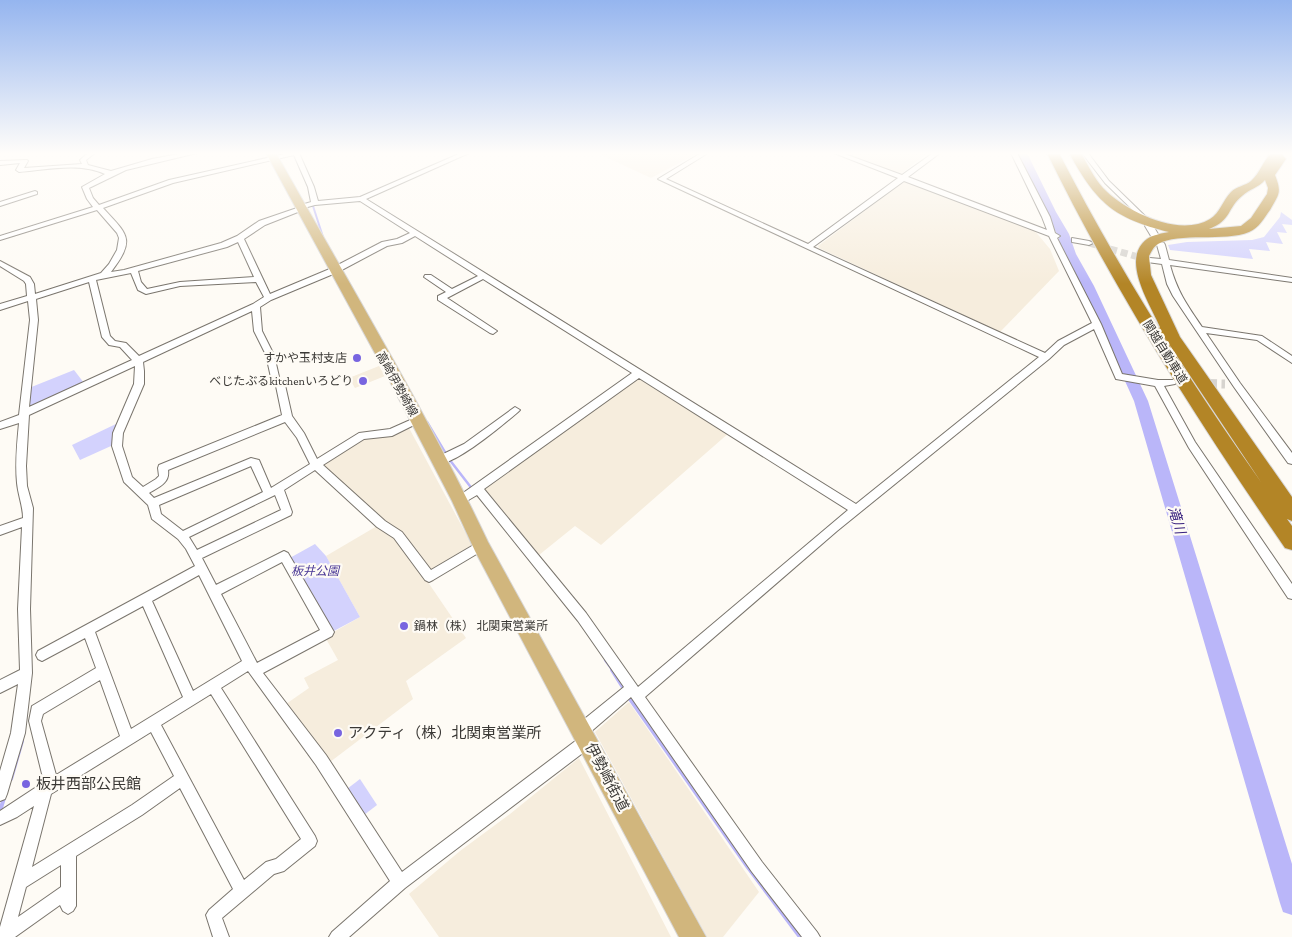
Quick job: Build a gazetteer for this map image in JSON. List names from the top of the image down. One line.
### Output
{"streets":{"highway":["関越自動車道"],"main road":["高崎伊勢崎線","伊勢崎街道"]},"crossings":[["高崎伊勢崎線","伊勢崎街道"]],"water":["滝川"],"parks":["板井公園"],"places":["すかや玉村支店","べじたぶるkitchenいろどり","鍋林（株） 北関東営業所","アクティ（株）北関東営業所","板井西部公民館"]}
